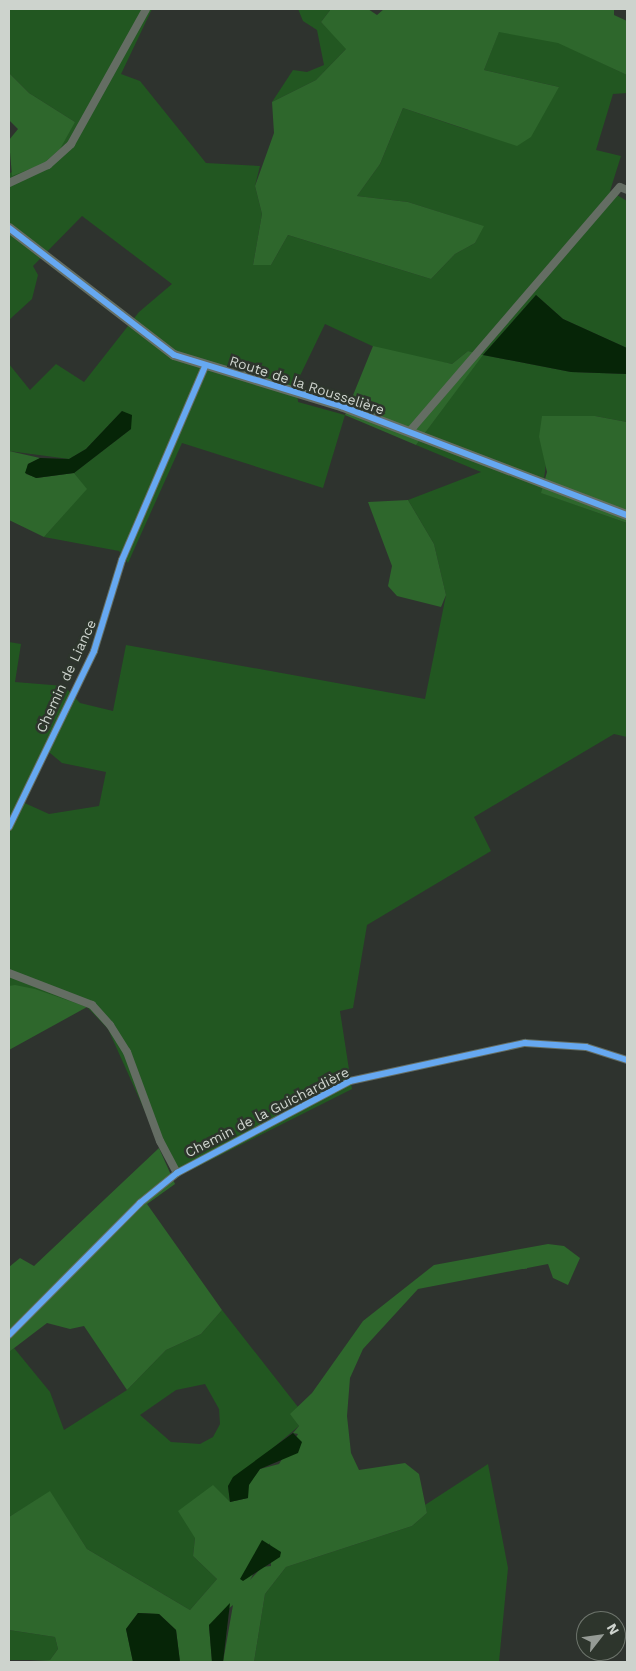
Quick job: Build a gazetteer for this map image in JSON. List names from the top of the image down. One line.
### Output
{"streets":{"street":["Route de la Rousselière","Chemin de Liance","Chemin de la Guichardière"]},"crossings":[["Route de la Rousselière","Chemin de Liance"]],"north":"top right"}
